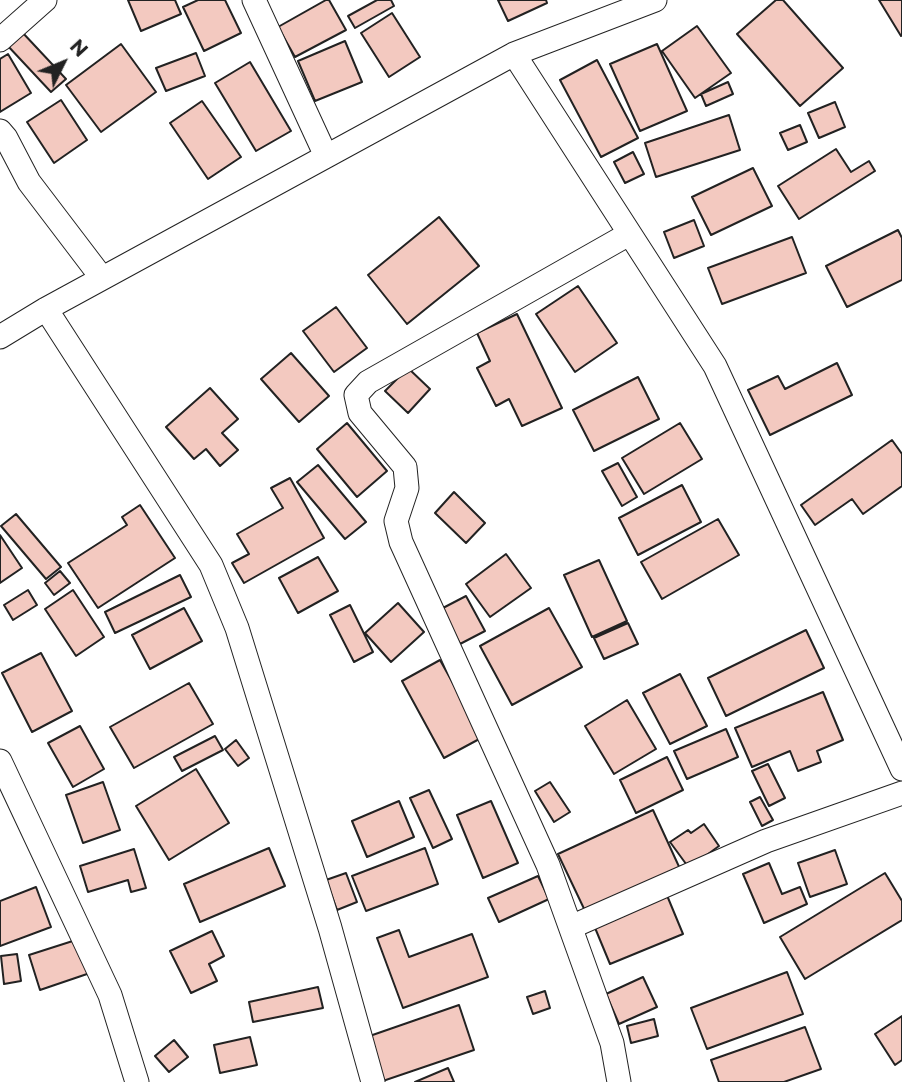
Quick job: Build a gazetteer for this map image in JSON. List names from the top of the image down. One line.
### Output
{"north":"top right"}
